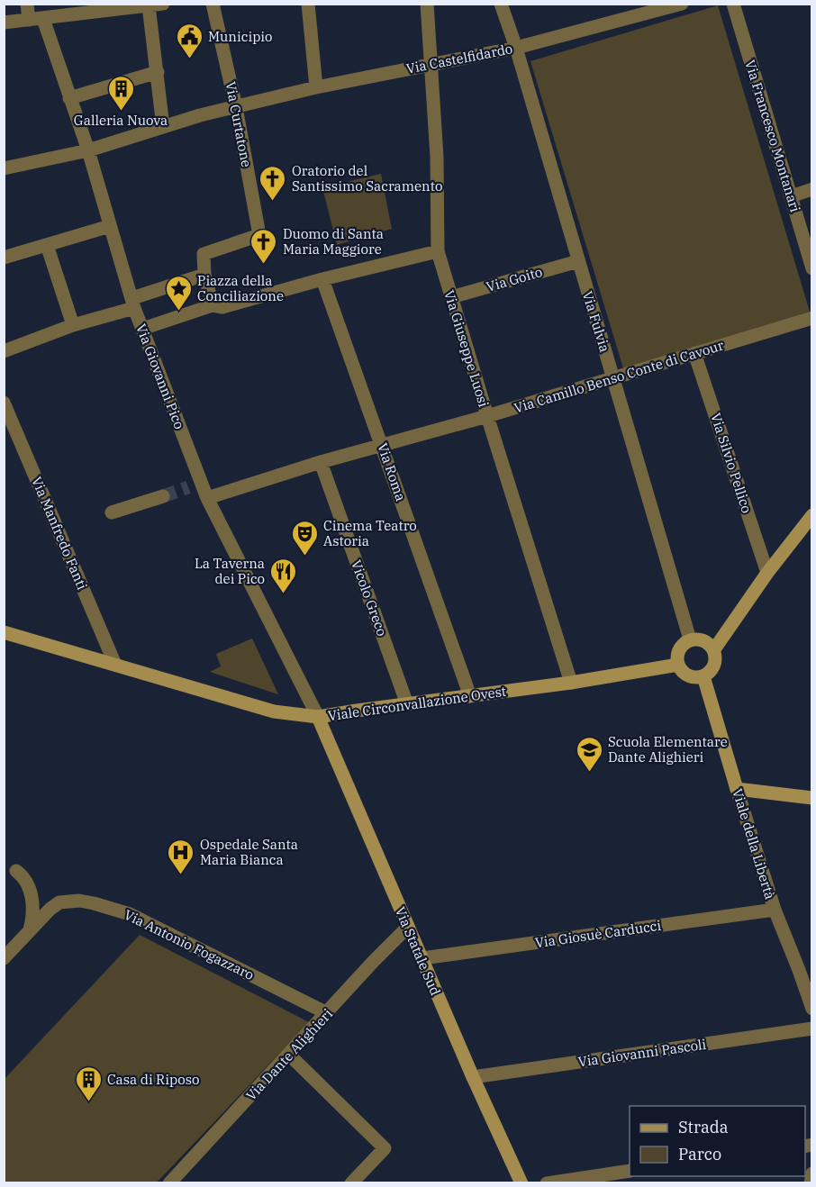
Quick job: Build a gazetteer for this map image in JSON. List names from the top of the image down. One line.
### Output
{"streets":{"main road":["Viale Circonvallazione Ovest","Viale della Libertà","Via Statale Sud"],"street":["Via Castelfidardo","Via Curtatone","Via Francesco Montanari","Via Goito","Via Fulvia","Via Giuseppe Luosi","Via Giovanni Pico","Via Camillo Benso Conte di Cavour","Via Silvio Pellico","Via Roma","Via Manfredo Fanti","Vicolo Greco","Via Giosuè Carducci","Via Antonio Fogazzaro","Via Giovanni Pascoli","Via Dante Alighieri"]},"crossings":[["Via Castelfidardo","Via Curtatone"],["Via Castelfidardo","Via Fulvia"],["Via Castelfidardo","Via Giuseppe Luosi"],["Via Castelfidardo","Via Giovanni Pico"],["Via Goito","Via Fulvia"],["Via Goito","Via Giuseppe Luosi"],["Via Fulvia","Via Camillo Benso Conte di Cavour"],["Via Fulvia","Viale Circonvallazione Ovest"],["Via Fulvia","Viale della Libertà"],["Via Giuseppe Luosi","Via Camillo Benso Conte di Cavour"],["Via Giuseppe Luosi","Viale Circonvallazione Ovest"],["Via Giovanni Pico","Via Camillo Benso Conte di Cavour"],["Via Giovanni Pico","Viale Circonvallazione Ovest"],["Via Giovanni Pico","Via Statale Sud"],["Via Camillo Benso Conte di Cavour","Via Silvio Pellico"],["Via Camillo Benso Conte di Cavour","Via Roma"],["Via Camillo Benso Conte di Cavour","Vicolo Greco"],["Via Roma","Viale Circonvallazione Ovest"],["Via Manfredo Fanti","Viale Circonvallazione Ovest"],["Vicolo Greco","Viale Circonvallazione Ovest"],["Viale Circonvallazione Ovest","Viale della Libertà"],["Viale Circonvallazione Ovest","Via Statale Sud"],["Viale della Libertà","Via Giosuè Carducci"],["Via Giosuè Carducci","Via Statale Sud"],["Via Antonio Fogazzaro","Via Dante Alighieri"],["Via Statale Sud","Via Giovanni Pascoli"],["Via Statale Sud","Via Dante Alighieri"]],"places":{"public building":["Municipio"],"building":["Galleria Nuova","Casa di Riposo"],"church":["Oratorio del Santissimo Sacramento","Duomo di Santa Maria Maggiore"],"place":["Piazza della Conciliazione"],"theatre":["Cinema Teatro Astoria"],"restaurant":["La Taverna dei Pico"],"school or university":["Scuola Elementare Dante Alighieri"],"hospital":["Ospedale Santa Maria Bianca"]},"legend":["Strada","Parco"]}
